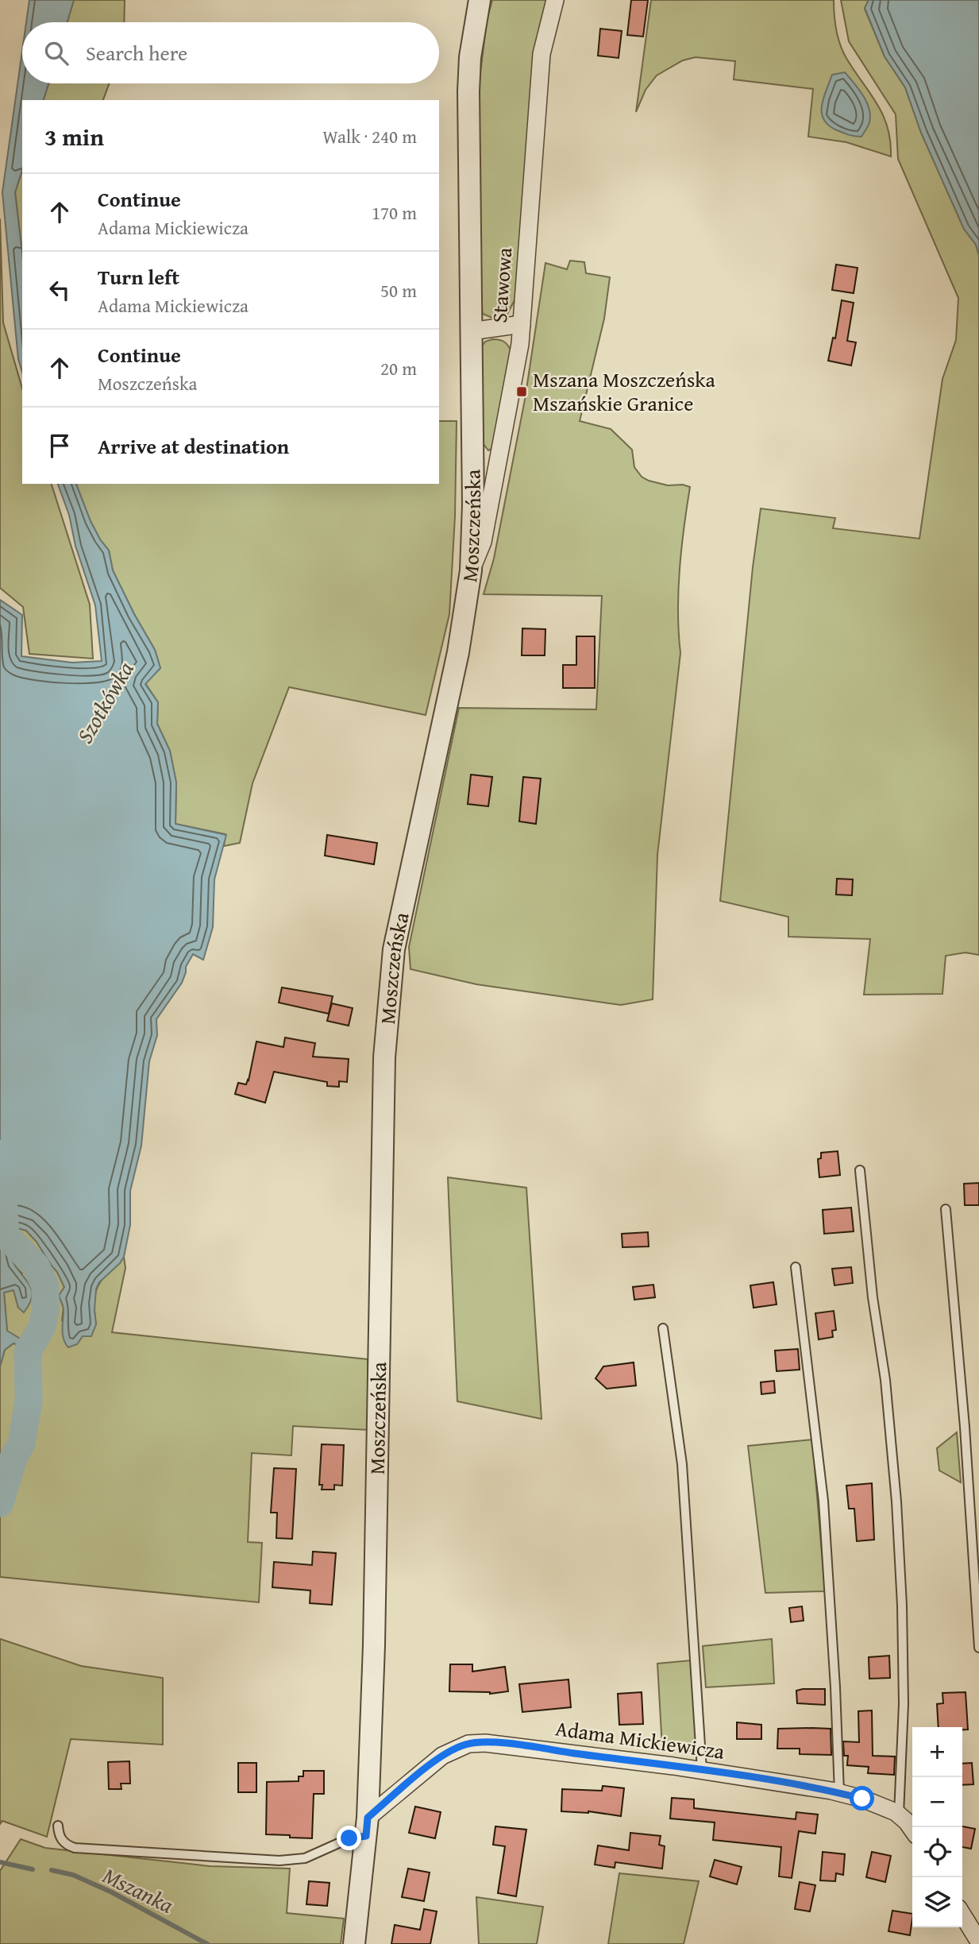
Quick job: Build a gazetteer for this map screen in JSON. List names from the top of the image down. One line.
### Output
{"streets":{"street":["Stawowa","Moszczeńska","Adama Mickiewicza"]},"crossings":[["Stawowa","Moszczeńska"],["Moszczeńska","Adama Mickiewicza"]],"water":["Szotkówka","Mszanka"],"places":{"transit":["Mszana Moszczeńska Mszańskie Granice"]},"page":{"search":"Search here","heading":["3 min","Walk · 240 m"],"list":[["Continue","Adama Mickiewicza","170 m"],["Turn left","Adama Mickiewicza","50 m"],["Continue","Moszczeńska","20 m"],"Arrive at destination"],"map_buttons":["+","−"]}}
